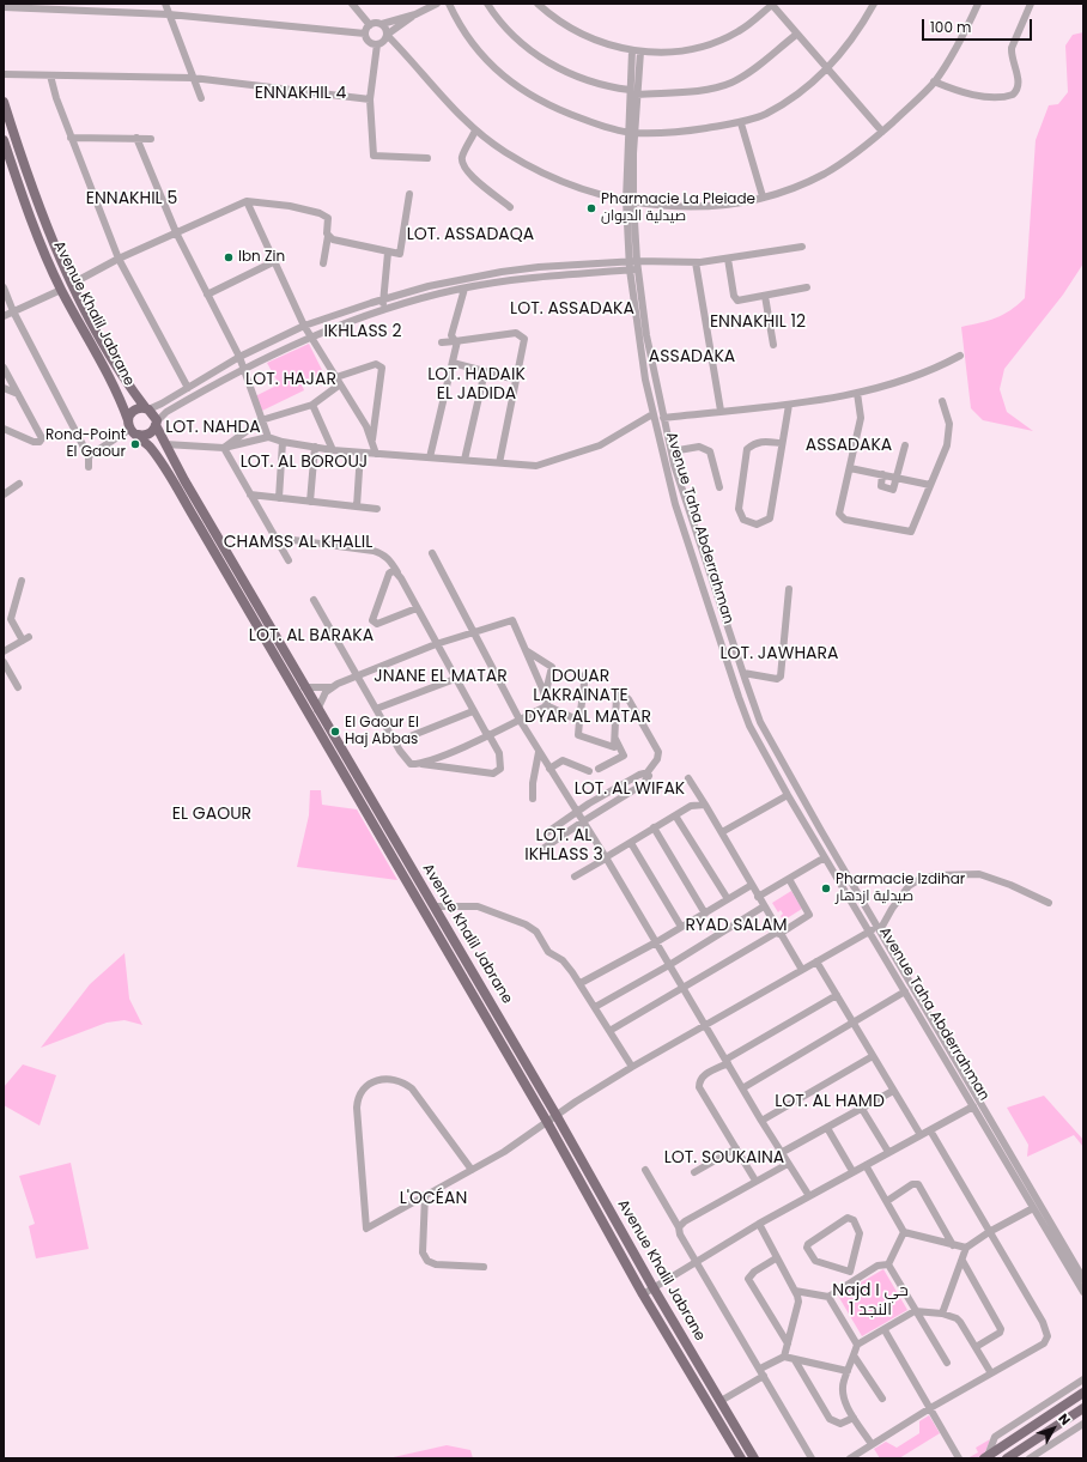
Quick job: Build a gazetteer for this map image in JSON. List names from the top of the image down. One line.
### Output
{"streets":{"main road":["Avenue Khalil Jabrane"],"street":["Avenue Taha Abderrahman"]},"districts":["ENNAKHIL 4","ENNAKHIL 5","LOT. ASSADAQA","LOT. ASSADAKA","ENNAKHIL 12","IKHLASS 2","ASSADAKA","LOT. HADAIK EL JADIDA","LOT. HAJAR","LOT. NAHDA","ASSADAKA","LOT. AL BOROUJ","CHAMSS AL KHALIL","LOT. AL BARAKA","LOT. JAWHARA","JNANE EL MATAR","DOUAR LAKRAINATE","DYAR AL MATAR","LOT. AL WIFAK","EL GAOUR","LOT. AL IKHLASS 3","RYAD SALAM","LOT. AL HAMD","LOT. SOUKAINA","L'OCÉAN","Najd I حي النجد 1"],"places":["Pharmacie La Pleiade صيدلية الديوان","Ibn Zin","Rond-Point El Gaour","El Gaour El Haj Abbas","Pharmacie Izdihar صيدلية ازدهار"],"scale_bar":"100 m","north":"top right"}
